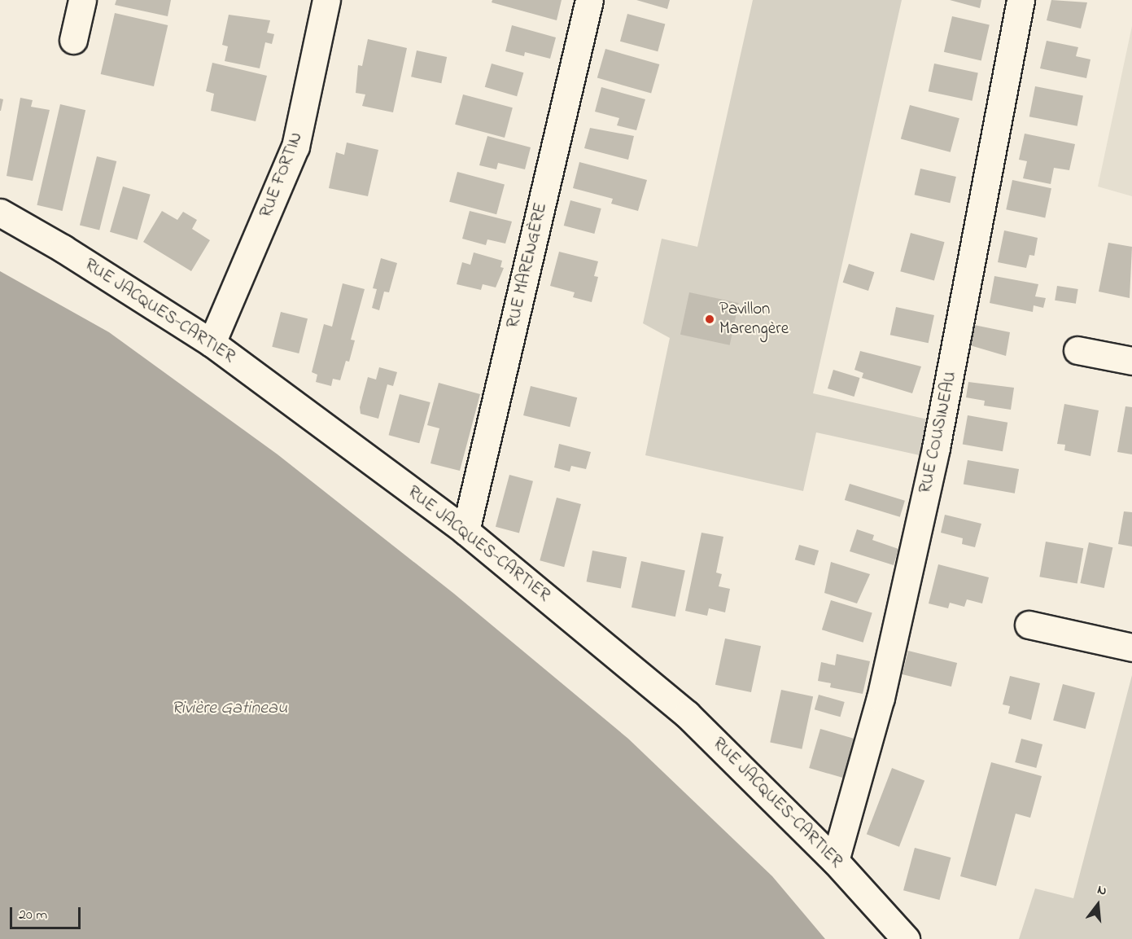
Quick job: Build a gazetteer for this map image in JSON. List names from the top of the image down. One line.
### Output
{"streets":{"street":["RUE FORTIN","RUE MARENGÈRE","RUE JACQUES-CARTIER","RUE COUSINEAU"]},"crossings":[["RUE FORTIN","RUE JACQUES-CARTIER"],["RUE MARENGÈRE","RUE JACQUES-CARTIER"],["RUE JACQUES-CARTIER","RUE COUSINEAU"]],"water":["Rivière Gatineau"],"places":["Pavillon Marengère"],"scale_bar":"20 m","north":"top"}
